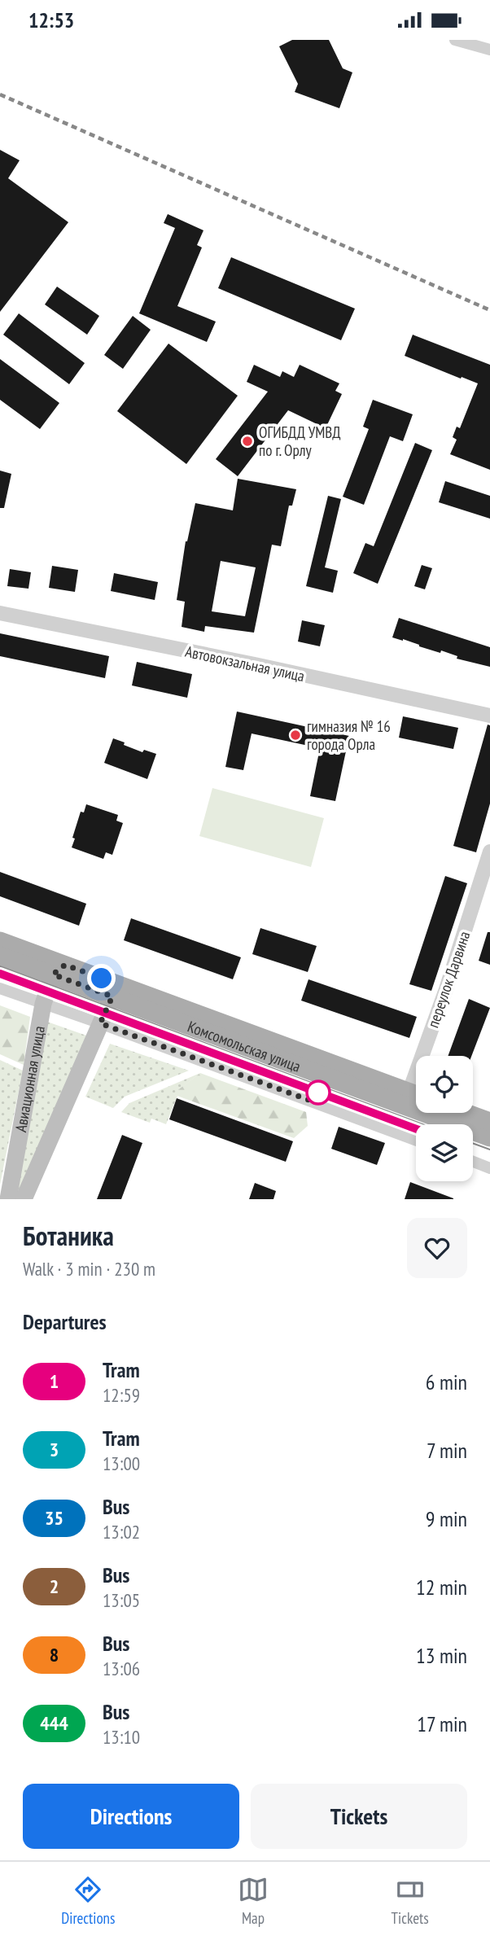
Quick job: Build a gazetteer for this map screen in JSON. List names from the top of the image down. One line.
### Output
{"streets":{"main road":["Комсомольская улица","Авиационная улица"],"street":["Автовокзальная улица","переулок Дарвина"]},"crossings":[["переулок Дарвина","Комсомольская улица"],["Комсомольская улица","Авиационная улица"]],"places":["ОГИБДД УМВД по г. Орлу","гимназия № 16 города Орла"],"lines":["tram line 1"],"page":{"status":"12:53","heading":[["Ботаника","Walk · 3 min · 230 m"],"Departures"],"list":[{"mark":"1","name":"Tram","note":"12:59","value":"6 min"},{"mark":"3","name":"Tram","note":"13:00","value":"7 min"},{"mark":"35","name":"Bus","note":"13:02","value":"9 min"},{"mark":"2","name":"Bus","note":"13:05","value":"12 min"},{"mark":"8","name":"Bus","note":"13:06","value":"13 min"},{"mark":"444","name":"Bus","note":"13:10","value":"17 min"}],"buttons":["Directions","Tickets"],"tabs":["Directions","Map","Tickets"]}}
